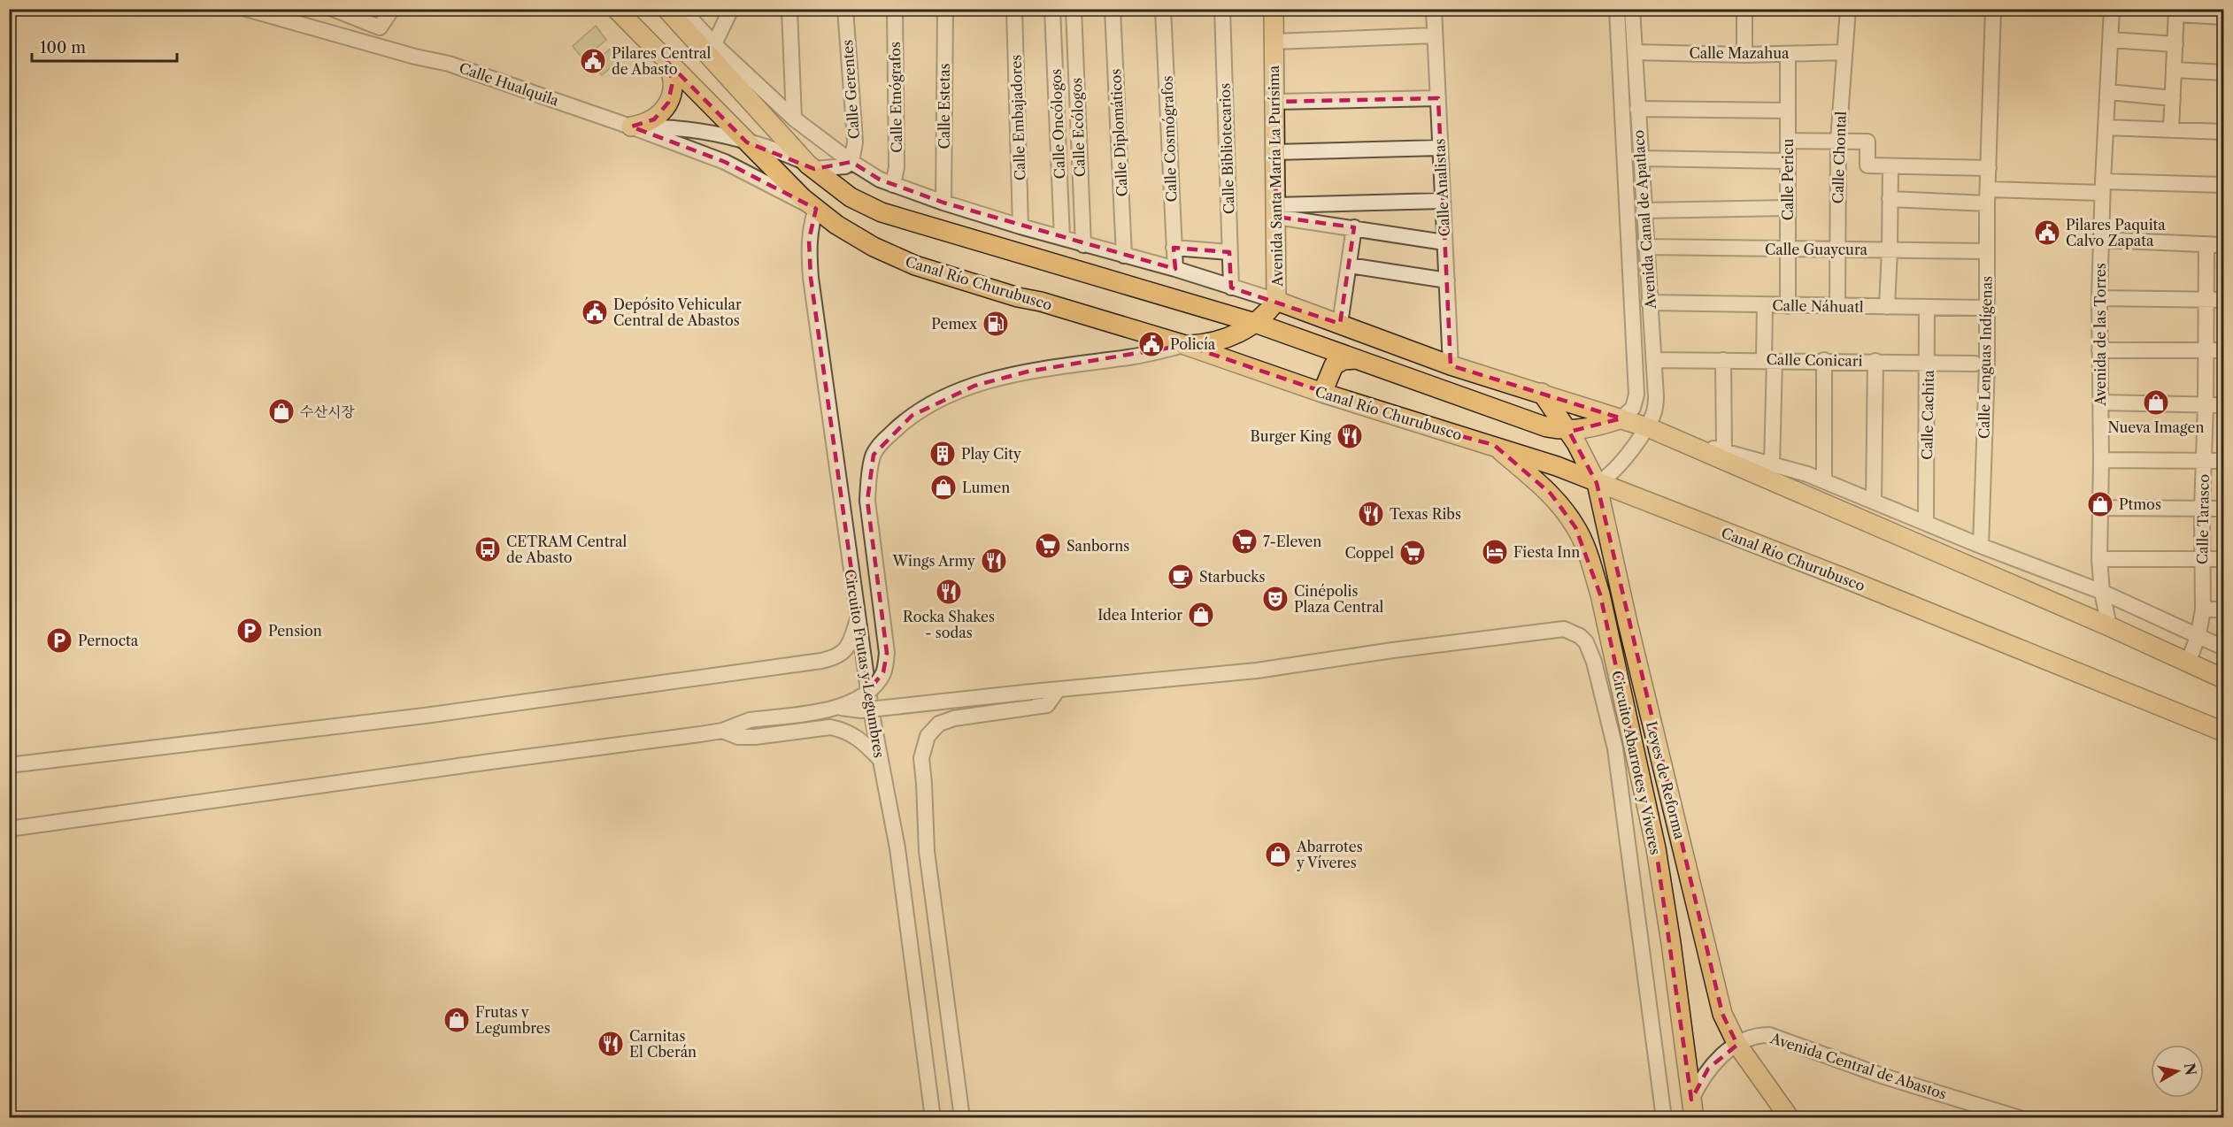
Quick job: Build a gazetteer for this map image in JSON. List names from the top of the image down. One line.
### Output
{"streets":{"main road":["Avenida Santa María La Purísima","Canal Río Churubusco","Circuito Abarrotes y Víveres","Leyes de Reforma"],"street":["Calle Mazahua","Calle Hualquila","Calle Gerentes","Calle Etnógrafos","Calle Estetas","Calle Embajadores","Calle Oncólogos","Calle Ecólogos","Calle Diplomáticos","Calle Cosmógrafos","Calle Bibliotecarios","Calle Chontal","Calle Pericu","Calle Analistas","Avenida Canal de Apatlaco","Calle Guaycura","Calle Náhuatl","Avenida de las Torres","Calle Lenguas Indígenas","Calle Conicari","Calle Cachita","Calle Tarasco","Circuito Frutas y Legumbres","Avenida Central de Abastos"]},"crossings":[["Calle Mazahua","Calle Chontal"],["Calle Mazahua","Calle Pericu"],["Calle Mazahua","Avenida Canal de Apatlaco"],["Calle Hualquila","Canal Río Churubusco"],["Calle Hualquila","Circuito Frutas y Legumbres"],["Calle Chontal","Calle Guaycura"],["Calle Chontal","Calle Náhuatl"],["Avenida Santa María La Purísima","Canal Río Churubusco"],["Calle Pericu","Calle Guaycura"],["Calle Pericu","Calle Náhuatl"],["Avenida Canal de Apatlaco","Calle Guaycura"],["Avenida Canal de Apatlaco","Canal Río Churubusco"],["Avenida Canal de Apatlaco","Calle Náhuatl"],["Avenida Canal de Apatlaco","Calle Conicari"],["Avenida Canal de Apatlaco","Leyes de Reforma"],["Calle Guaycura","Calle Lenguas Indígenas"],["Canal Río Churubusco","Circuito Frutas y Legumbres"],["Canal Río Churubusco","Circuito Abarrotes y Víveres"],["Canal Río Churubusco","Leyes de Reforma"],["Calle Náhuatl","Calle Lenguas Indígenas"],["Calle Náhuatl","Calle Cachita"],["Calle Conicari","Calle Cachita"],["Circuito Abarrotes y Víveres","Avenida Central de Abastos"],["Leyes de Reforma","Avenida Central de Abastos"]],"places":{"public building":["Pilares Central de Abasto","Pilares Paquita Calvo Zapata","Depósito Vehicular Central de Abastos","Policía"],"fuel station":["Pemex"],"shop":["Nueva Imagen","수산시장","Lumen","Ptmos","Idea Interior","Abarrotes y Víveres","Frutas y Legumbres"],"restaurant":["Burger King","Texas Ribs","Wings Army","Rocka Shakes - sodas","Carnitas El Cberán"],"building":["Play City"],"supermarket":["7-Eleven","Sanborns","Coppel"],"bus stop":["CETRAM Central de Abasto"],"hotel":["Fiesta Inn"],"cafe":["Starbucks"],"theatre":["Cinépolis Plaza Central"],"parking":["Pension","Pernocta"]},"scale_bar":"100 m","north":"right"}
